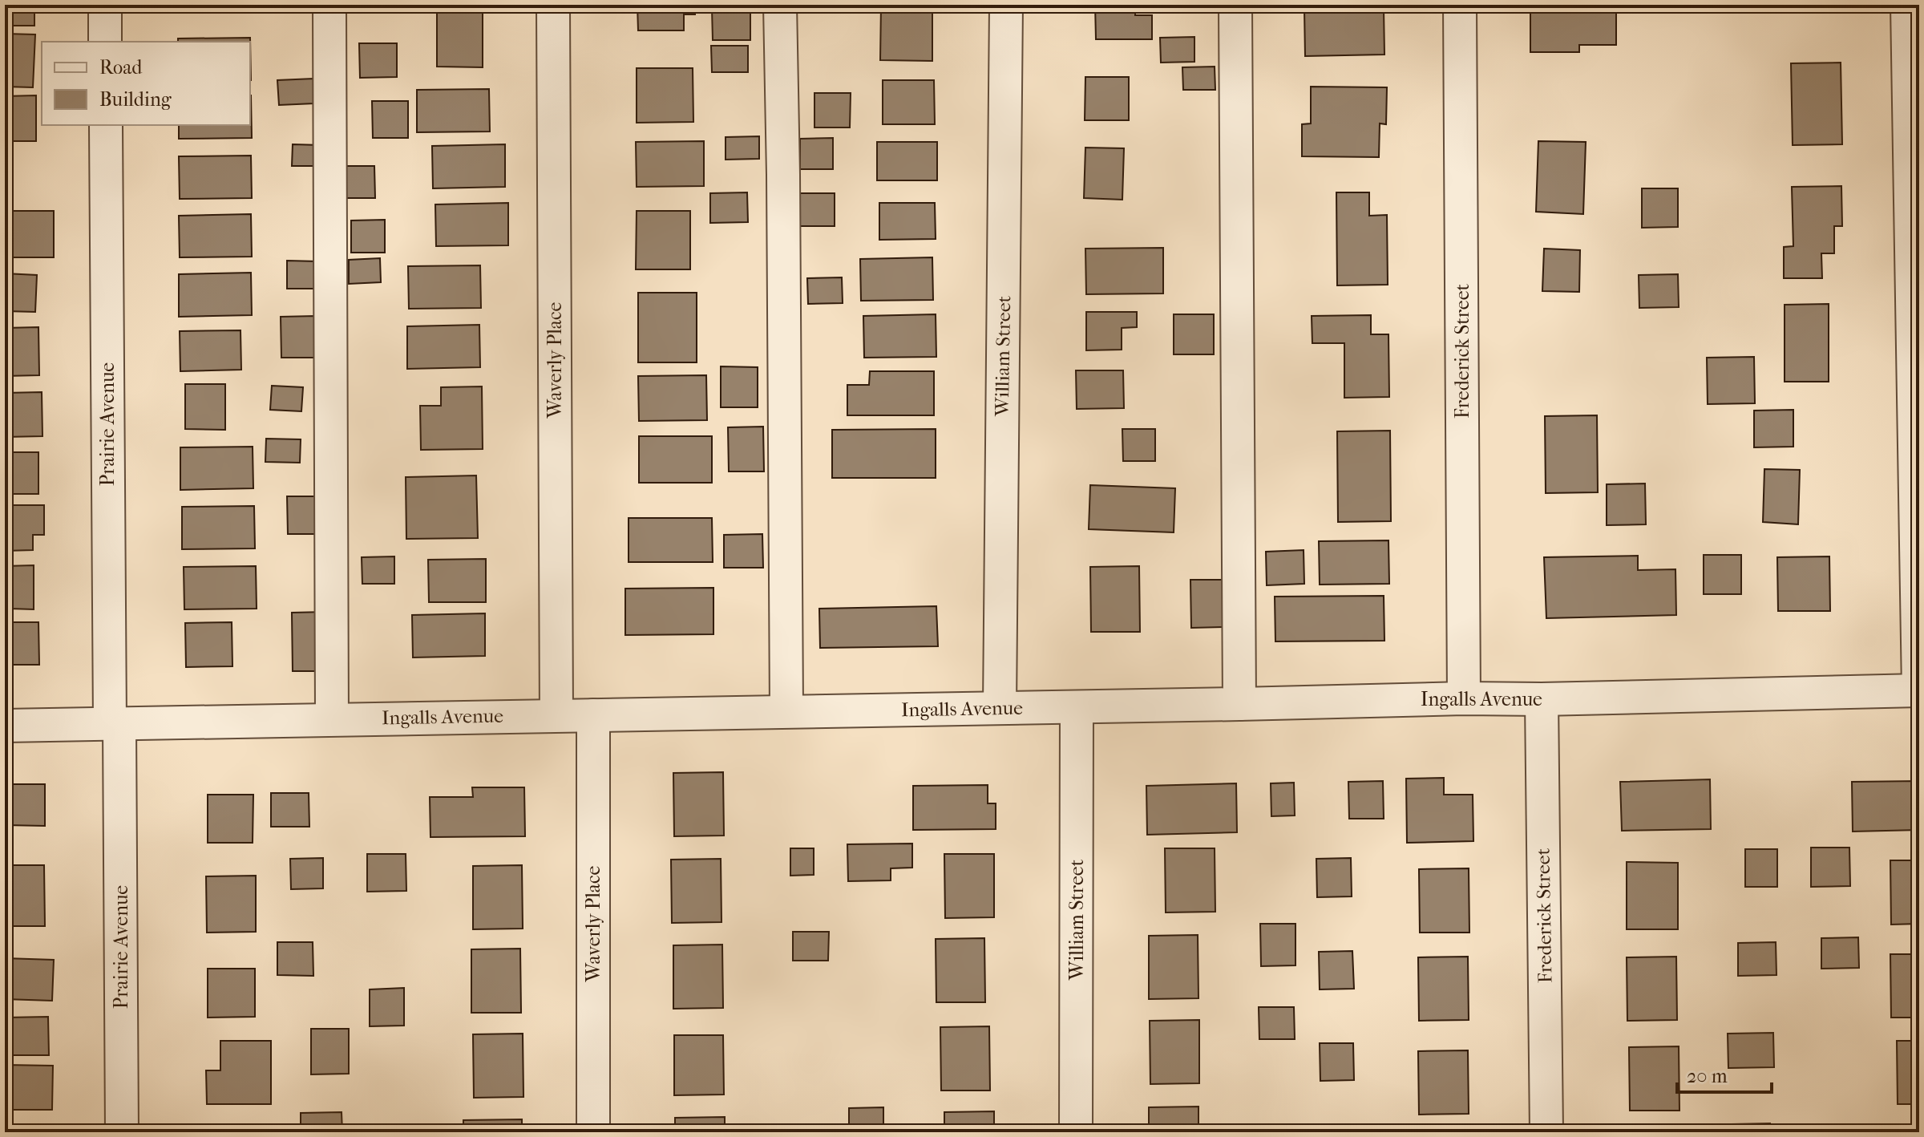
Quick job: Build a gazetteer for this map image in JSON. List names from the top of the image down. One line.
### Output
{"streets":{"street":["Frederick Street","William Street","Waverly Place","Prairie Avenue","Ingalls Avenue"]},"crossings":[["Frederick Street","Ingalls Avenue"],["William Street","Ingalls Avenue"],["Waverly Place","Ingalls Avenue"],["Prairie Avenue","Ingalls Avenue"]],"legend":["Road","Building"],"scale_bar":"20 m"}
